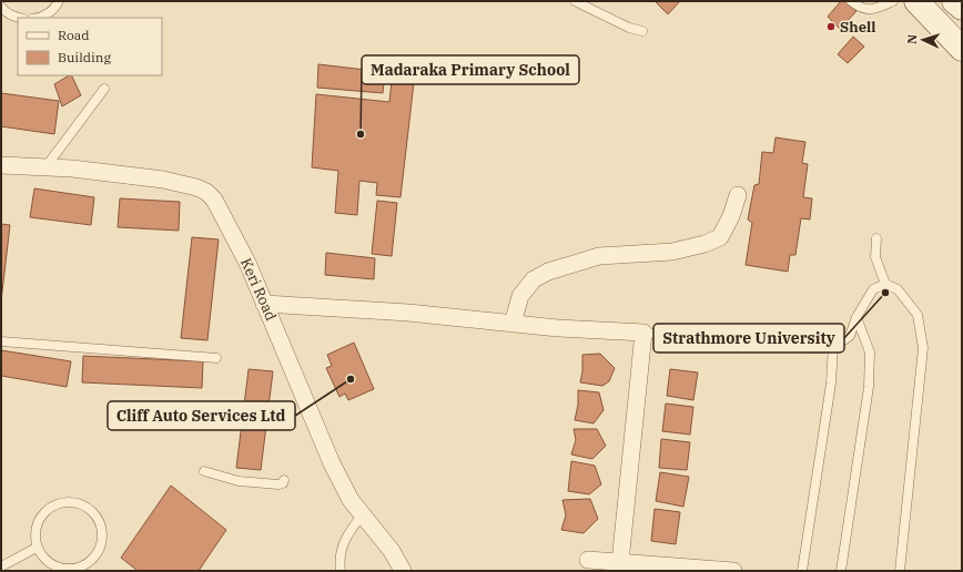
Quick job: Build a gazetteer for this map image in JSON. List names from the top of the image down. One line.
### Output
{"streets":{"street":["Keri Road"]},"places":["Shell","Madaraka Primary School","Strathmore University","Cliff Auto Services Ltd"],"legend":["Road","Building"],"north":"left"}
